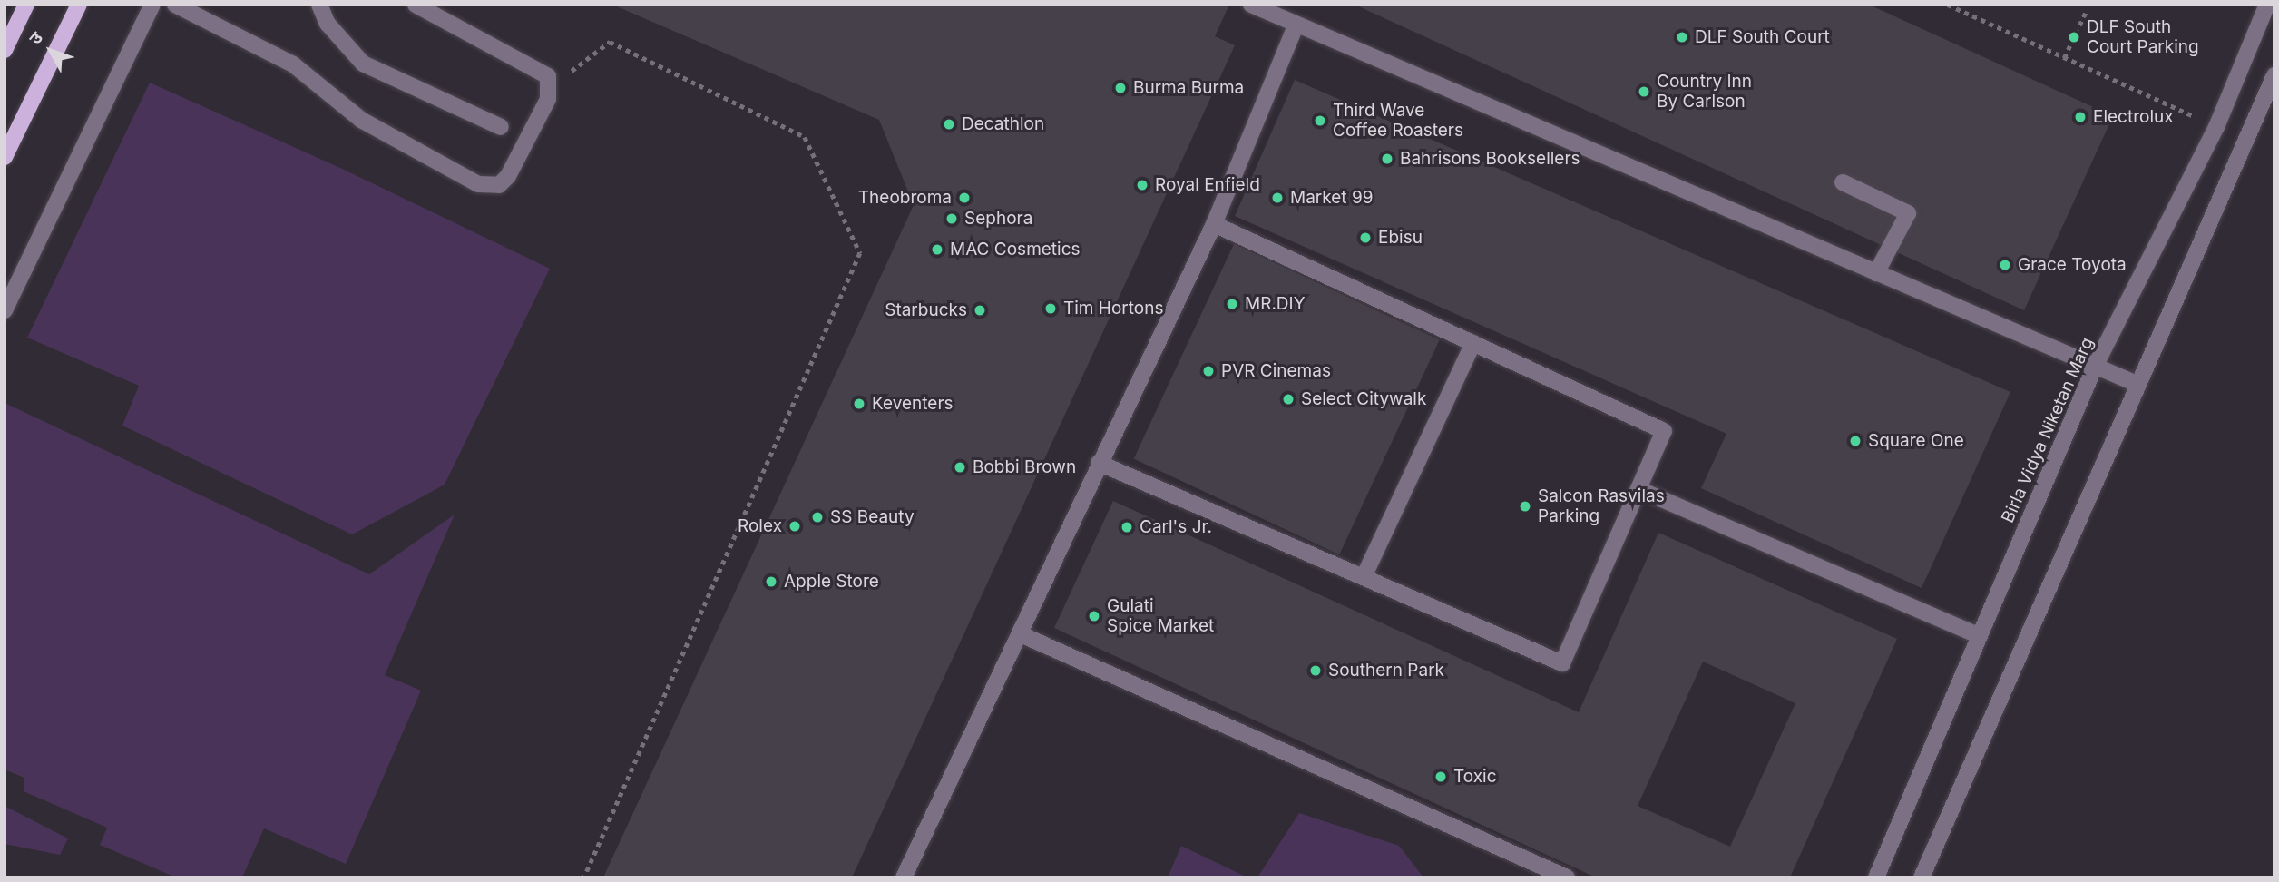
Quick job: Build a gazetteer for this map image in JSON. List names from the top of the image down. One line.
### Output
{"streets":{"street":["Birla Vidya Niketan Marg"]},"places":["DLF South Court","DLF South Court Parking","Burma Burma","Country Inn By Carlson","Electrolux","Third Wave Coffee Roasters","Decathlon","Bahrisons Booksellers","Royal Enfield","Theobroma","Market 99","Sephora","Ebisu","MAC Cosmetics","Grace Toyota","MR.DIY","Tim Hortons","Starbucks","PVR Cinemas","Select Citywalk","Keventers","Square One","Bobbi Brown","Salcon Rasvilas Parking","SS Beauty","Rolex","Carl's Jr.","Apple Store","Gulati Spice Market","Southern Park","Toxic"],"north":"top left"}
